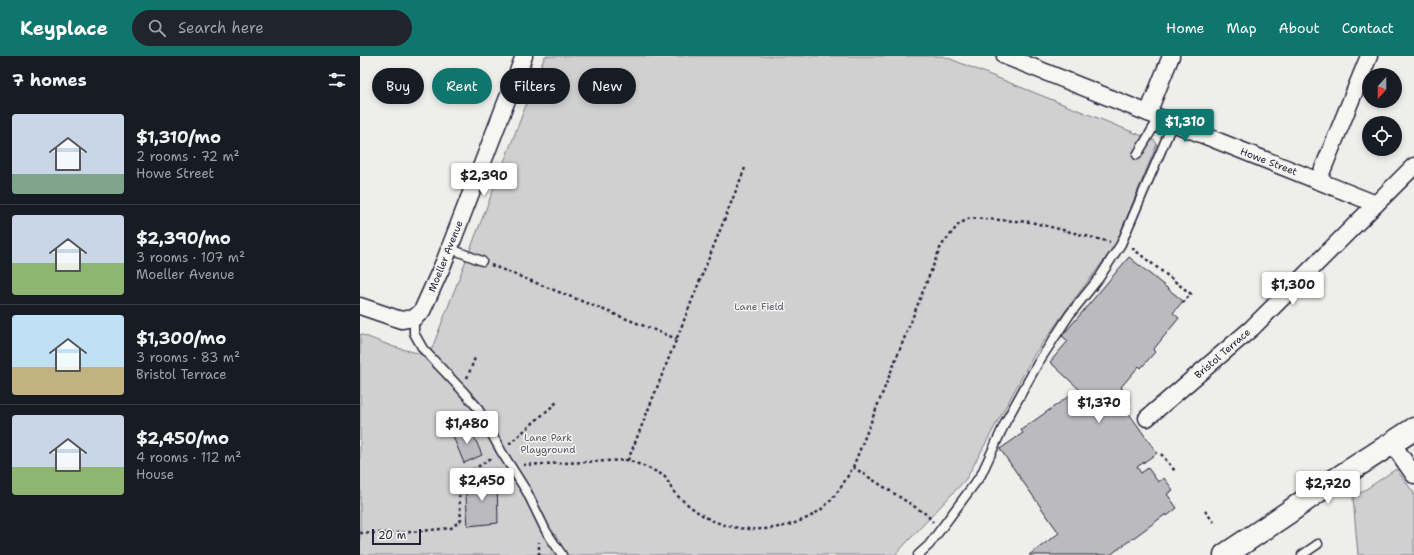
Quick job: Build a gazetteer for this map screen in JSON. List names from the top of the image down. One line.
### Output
{"streets":{"street":["Howe Street","Moeller Avenue","Bristol Terrace"]},"crossings":[["Howe Street","Bristol Terrace"]],"parks":["Lane Field","Lane Park Playground"],"scale_bar":"20 m","north":"bottom","page":{"header":"Keyplace","search":"Search here","nav":["Home","Map","About","Contact"],"heading":"7 homes","chip":["Buy","Rent","Filters","New"],"list":[{"name":"$1,310/mo","note":"2 rooms · 72 m² · Howe Street"},{"name":"$2,390/mo","note":"3 rooms · 107 m² · Moeller Avenue"},{"name":"$1,300/mo","note":"3 rooms · 83 m² · Bristol Terrace"},{"name":"$2,450/mo","note":"4 rooms · 112 m² · House"}],"price":["$1,310","$2,390","$1,300","$1,370","$1,480","$2,450","$2,720"],"scale":"20 m"}}
